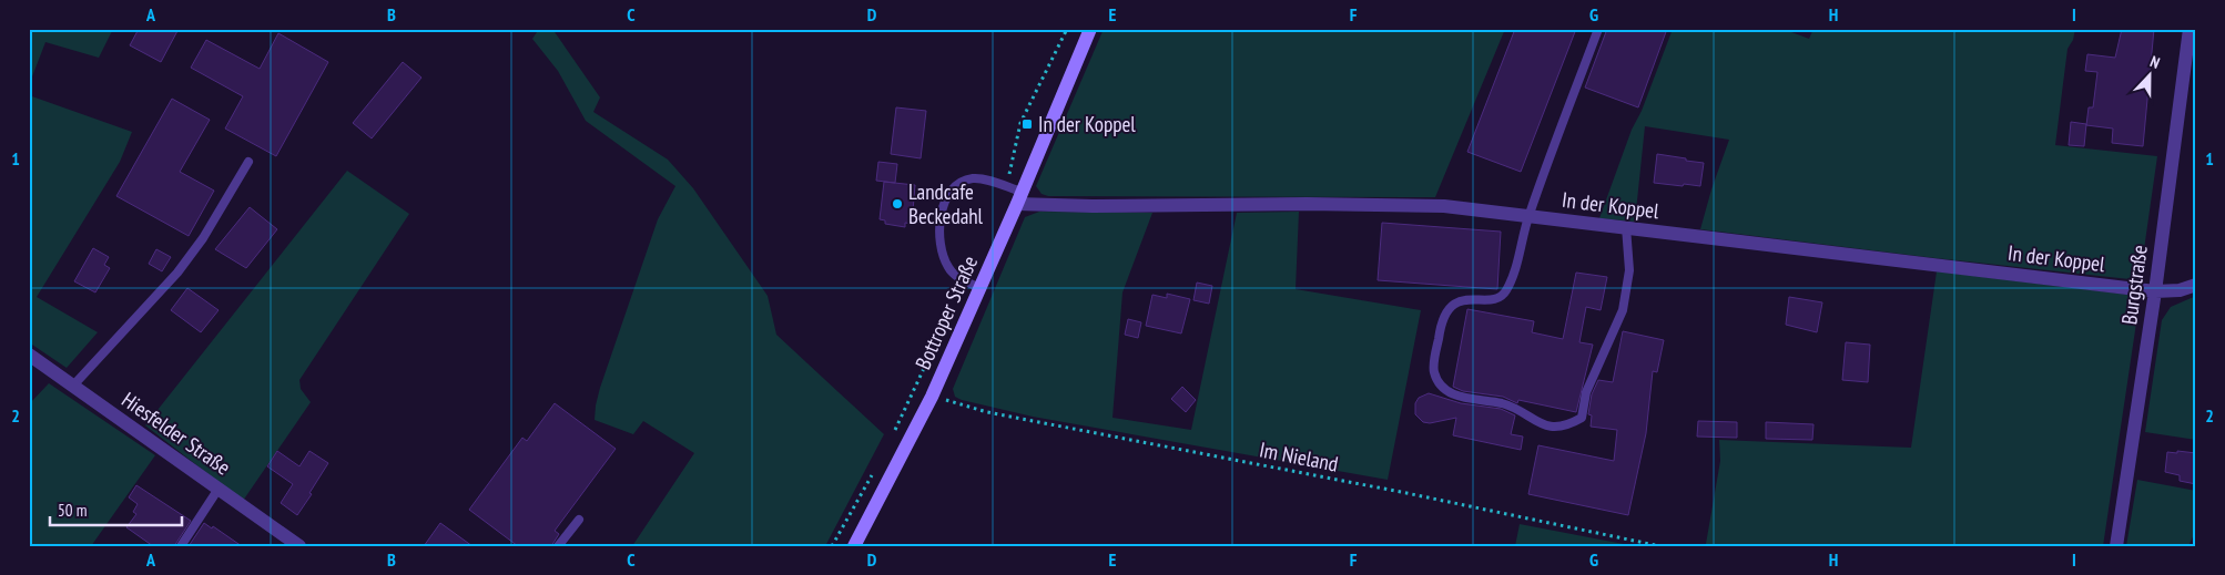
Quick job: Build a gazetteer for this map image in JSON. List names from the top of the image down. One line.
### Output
{"streets":{"main road":["Bottroper Straße"],"street":["In der Koppel","Burgstraße","Hiesfelder Straße"],"path":["Im Nieland"]},"crossings":[["In der Koppel","Burgstraße"],["In der Koppel","Bottroper Straße"],["Bottroper Straße","Im Nieland"]],"places":{"transit":["In der Koppel"],"other":["Landcafe Beckedahl"]},"scale_bar":"50 m","north":"top","grid":{"columns":["A","B","C","D","E","F","G","H","I"],"rows":["1","2"]}}
